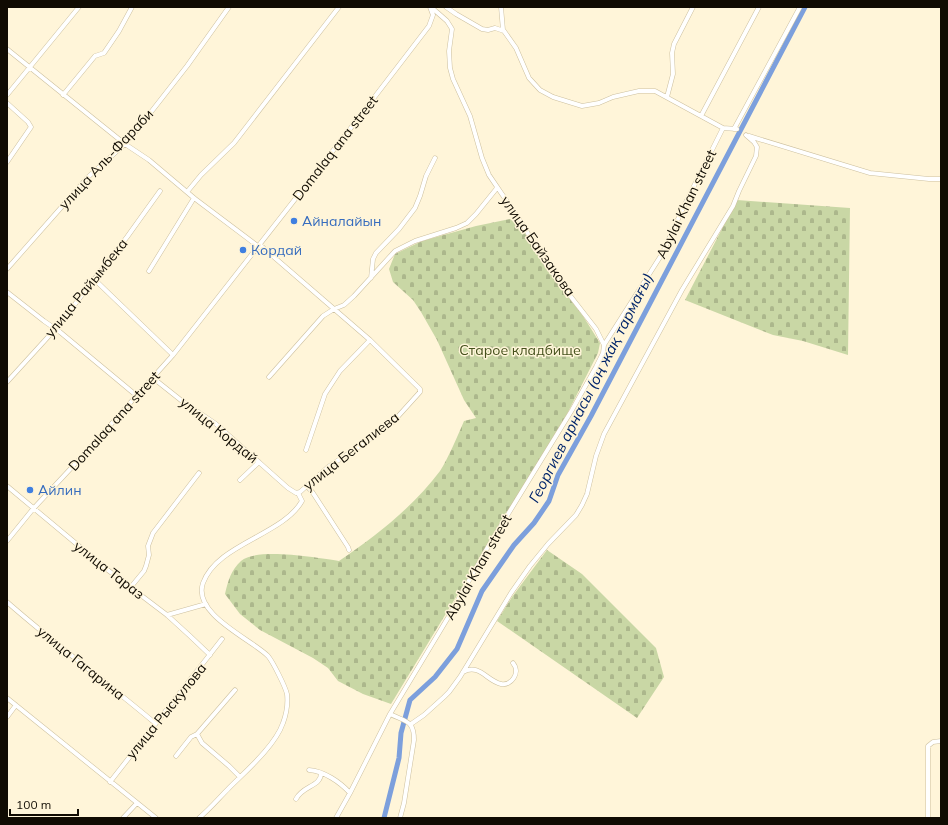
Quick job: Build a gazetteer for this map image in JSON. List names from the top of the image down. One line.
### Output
{"streets":{"street":["Domalaq ana street","улица Аль-Фараби","Abylai Khan street","улица Байзакова","улица Райымбека","улица Кордай","улица Бегалиева","улица Тараз","улица Гагарина","улица Рыскулова"]},"crossings":[["Domalaq ana street","улица Байзакова"],["Domalaq ana street","улица Кордай"],["Domalaq ana street","улица Бегалиева"],["Domalaq ana street","улица Тараз"],["улица Аль-Фараби","улица Бегалиева"],["Abylai Khan street","улица Байзакова"],["улица Байзакова","улица Бегалиева"],["улица Кордай","улица Бегалиева"],["улица Тараз","улица Рыскулова"],["улица Гагарина","улица Рыскулова"]],"water":["Георгиев арнасы (оң жақ тармағы)"],"parks":["Старое кладбище"],"places":["Айналайын","Кордай","Айлин"],"scale_bar":"100 m"}
